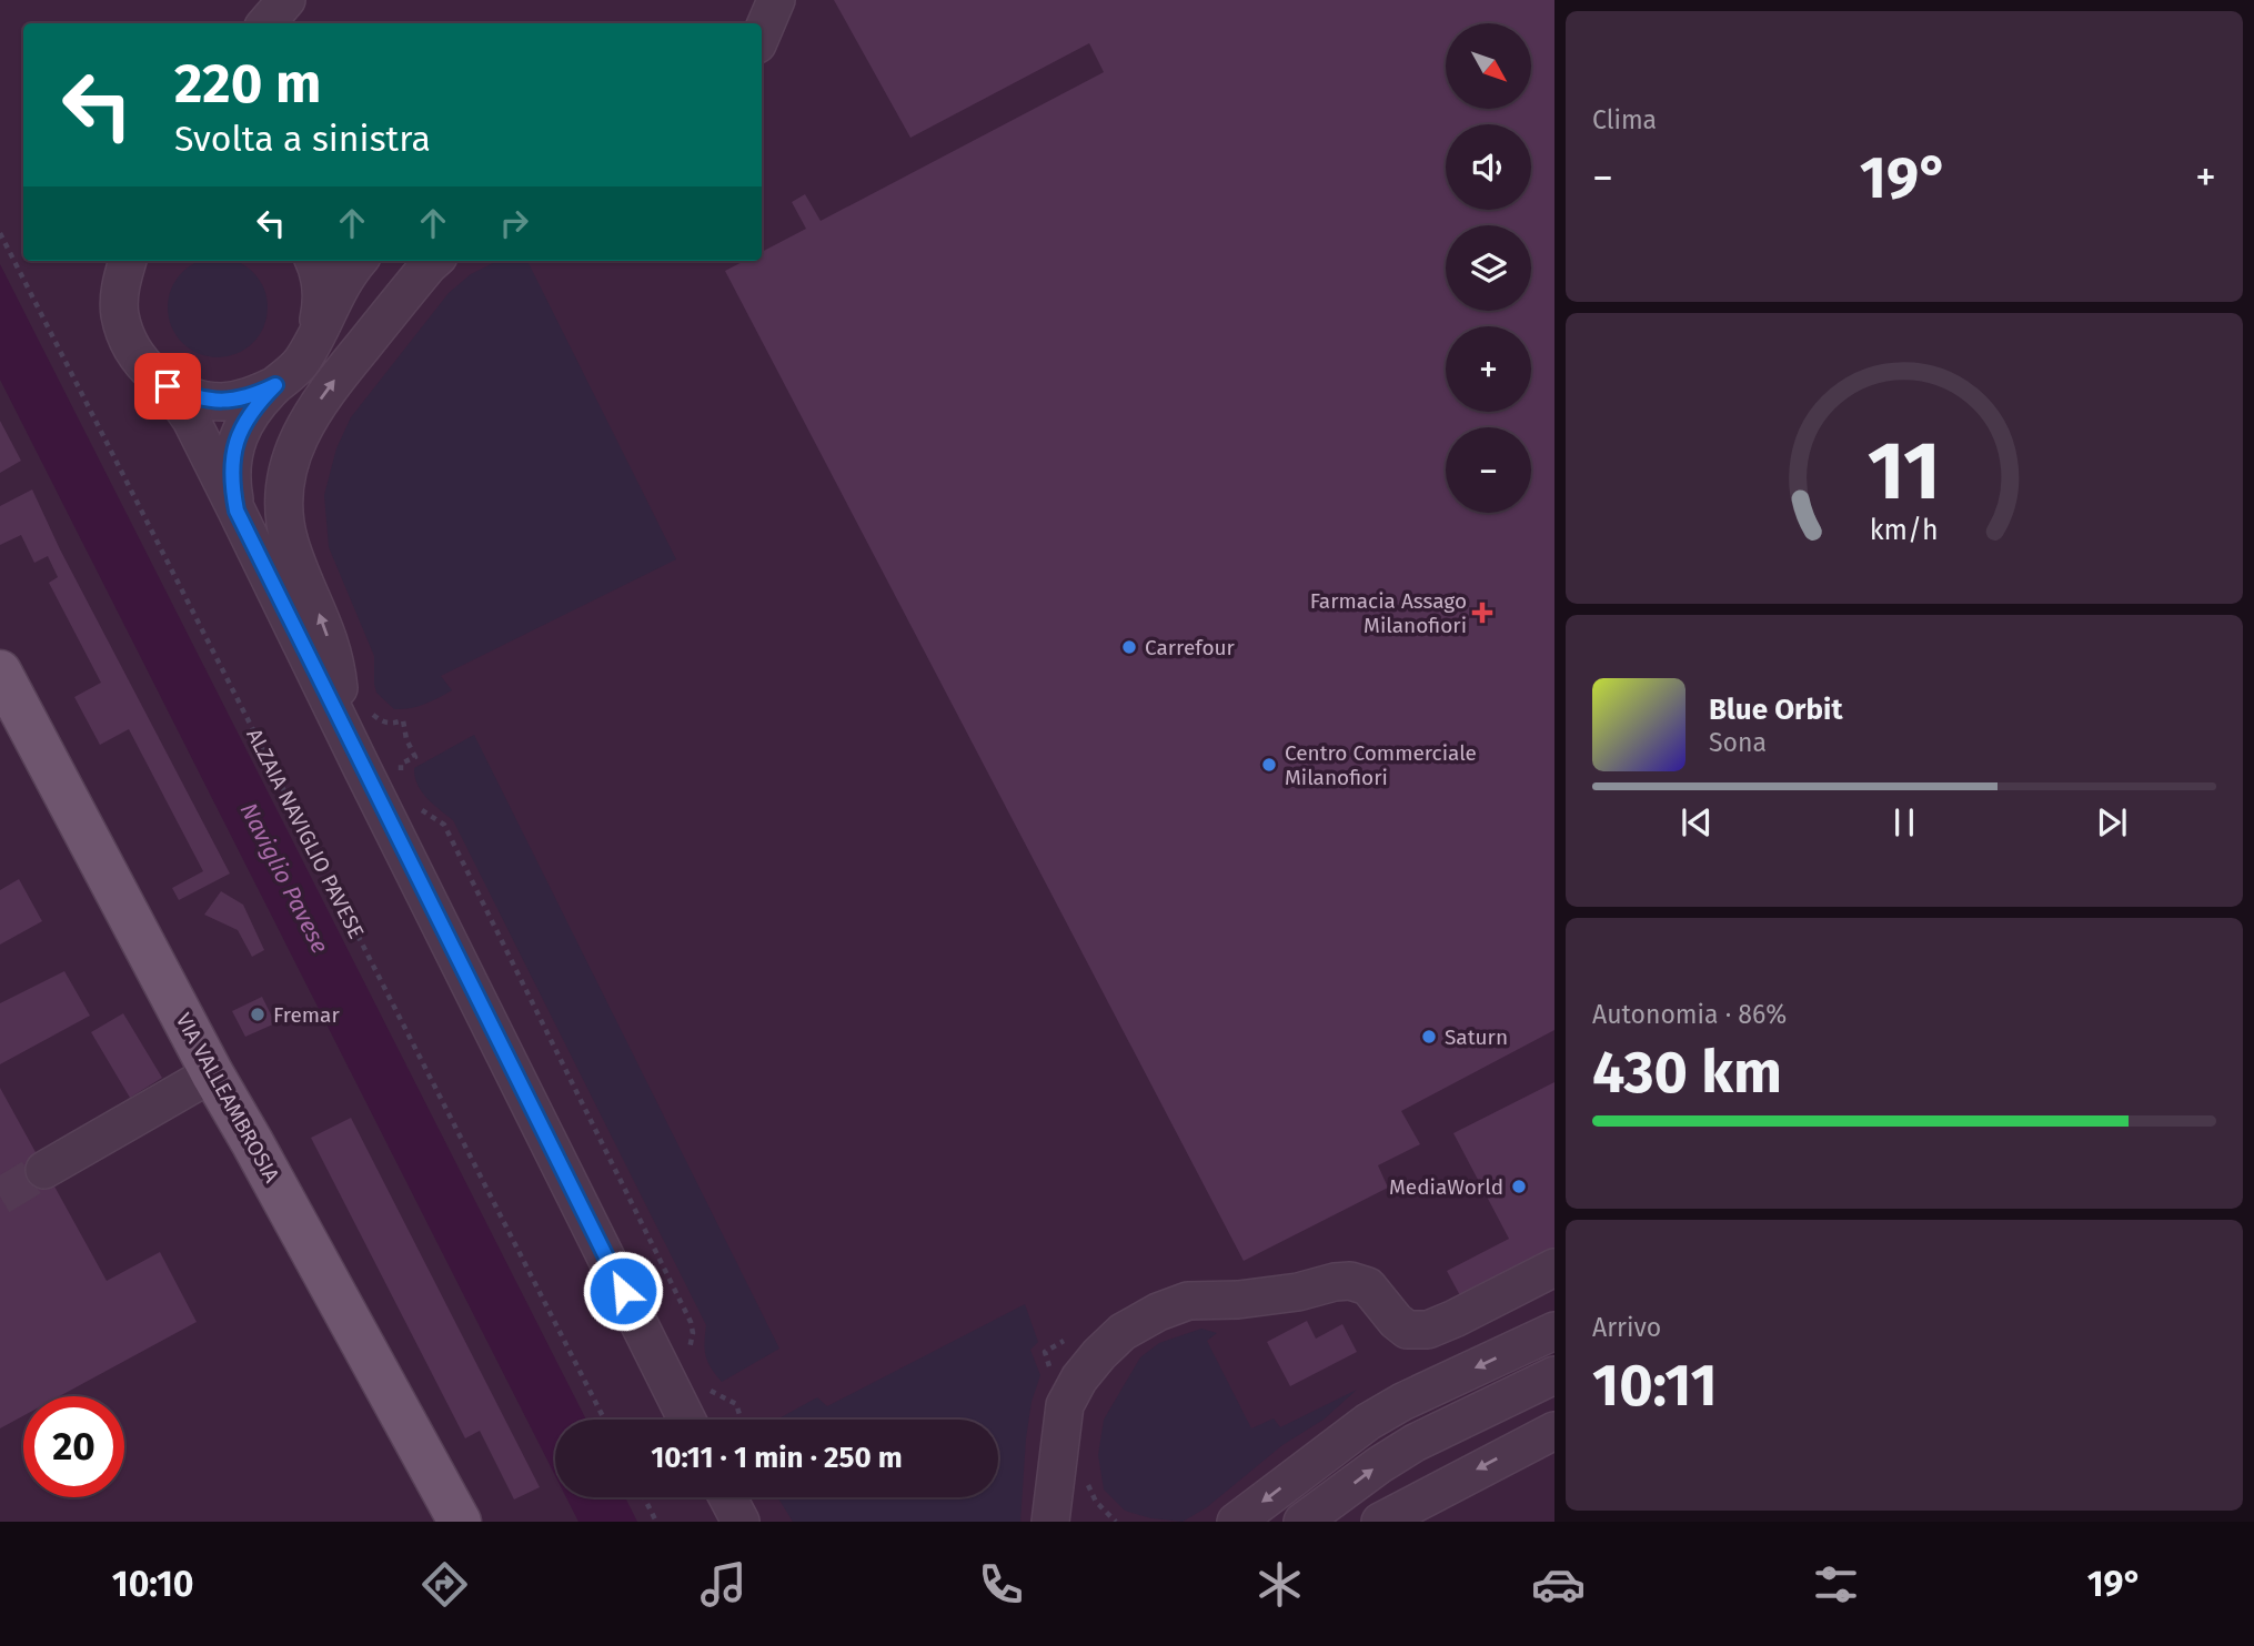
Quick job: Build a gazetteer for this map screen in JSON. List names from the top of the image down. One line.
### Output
{"streets":{"main road":["VIA VALLEAMBROSIA"],"path":["ALZAIA NAVIGLIO PAVESE"]},"water":["Naviglio Pavese"],"places":{"health":["Farmacia Assago Milanofiori"],"other":["Carrefour","Centro Commerciale Milanofiori","Fremar","Saturn","MediaWorld"]},"north":"bottom right","page":{"tile":["Clima",["Autonomia · 86%","430 km"],["Arrivo","10:11"]],"map_buttons":["+","−"],"turn":["220 m","Svolta a sinistra"],"heat":["−","19°","+"],"song":["Blue Orbit","Sona"],"limit":"20","trip":"10:11 · 1 min · 250 m","tabs":["10:10","19°"],"gauge":["11","km/h"]}}
